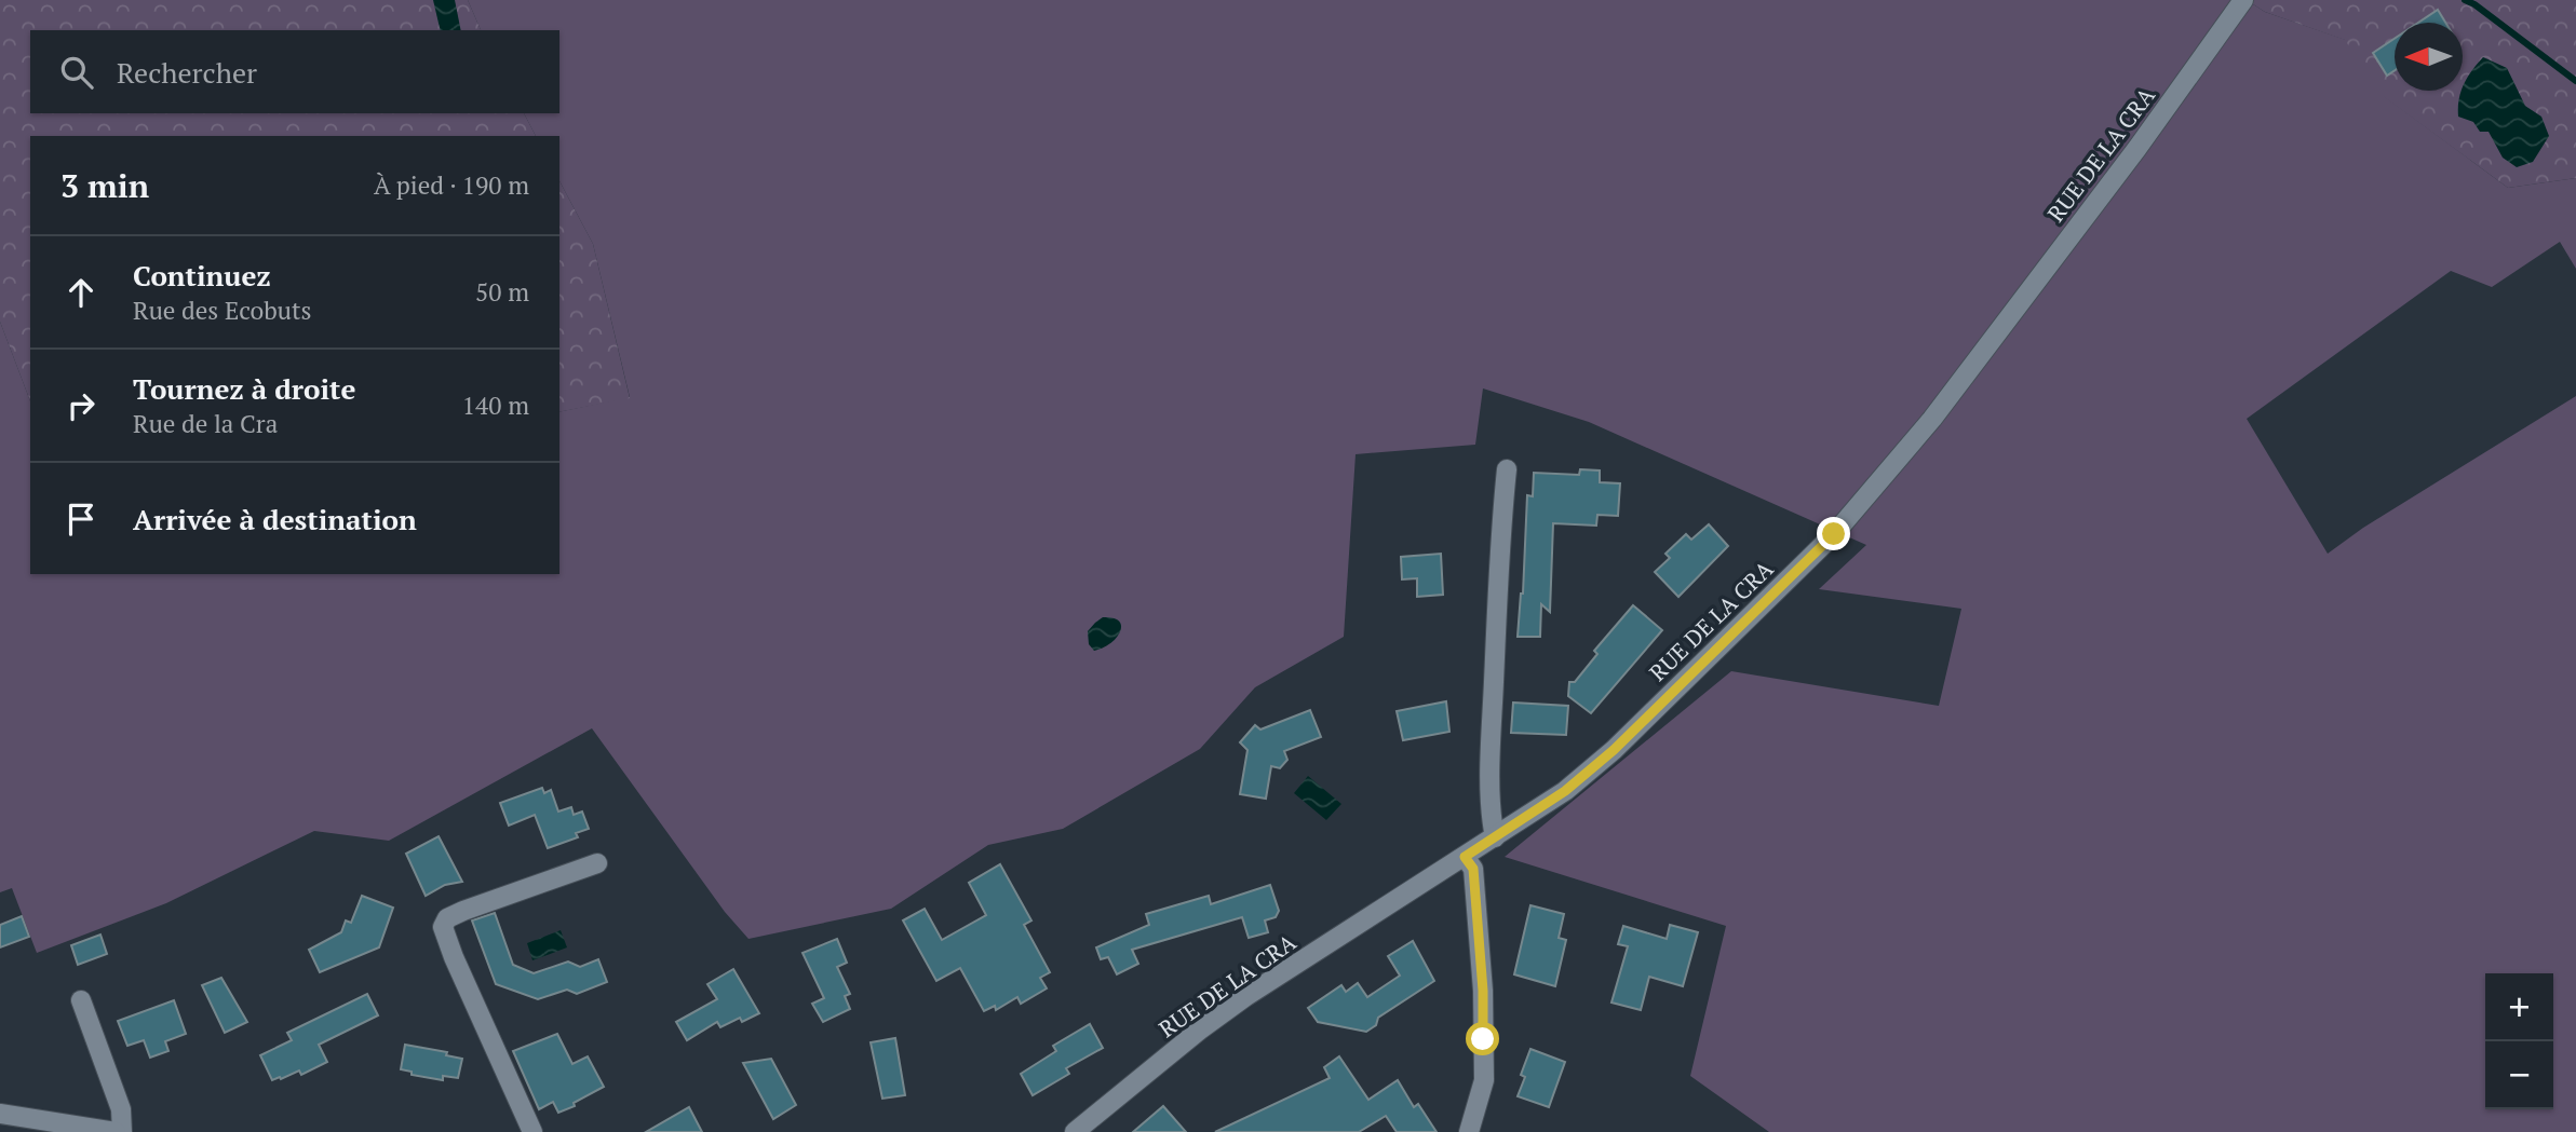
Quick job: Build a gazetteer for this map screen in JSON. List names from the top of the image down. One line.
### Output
{"streets":{"street":["RUE DE LA CRA"]},"north":"left","page":{"search":"Rechercher","heading":["3 min","À pied · 190 m"],"list":[["Continuez","Rue des Ecobuts","50 m"],["Tournez à droite","Rue de la Cra","140 m"],"Arrivée à destination"],"map_buttons":["+","−"]}}
